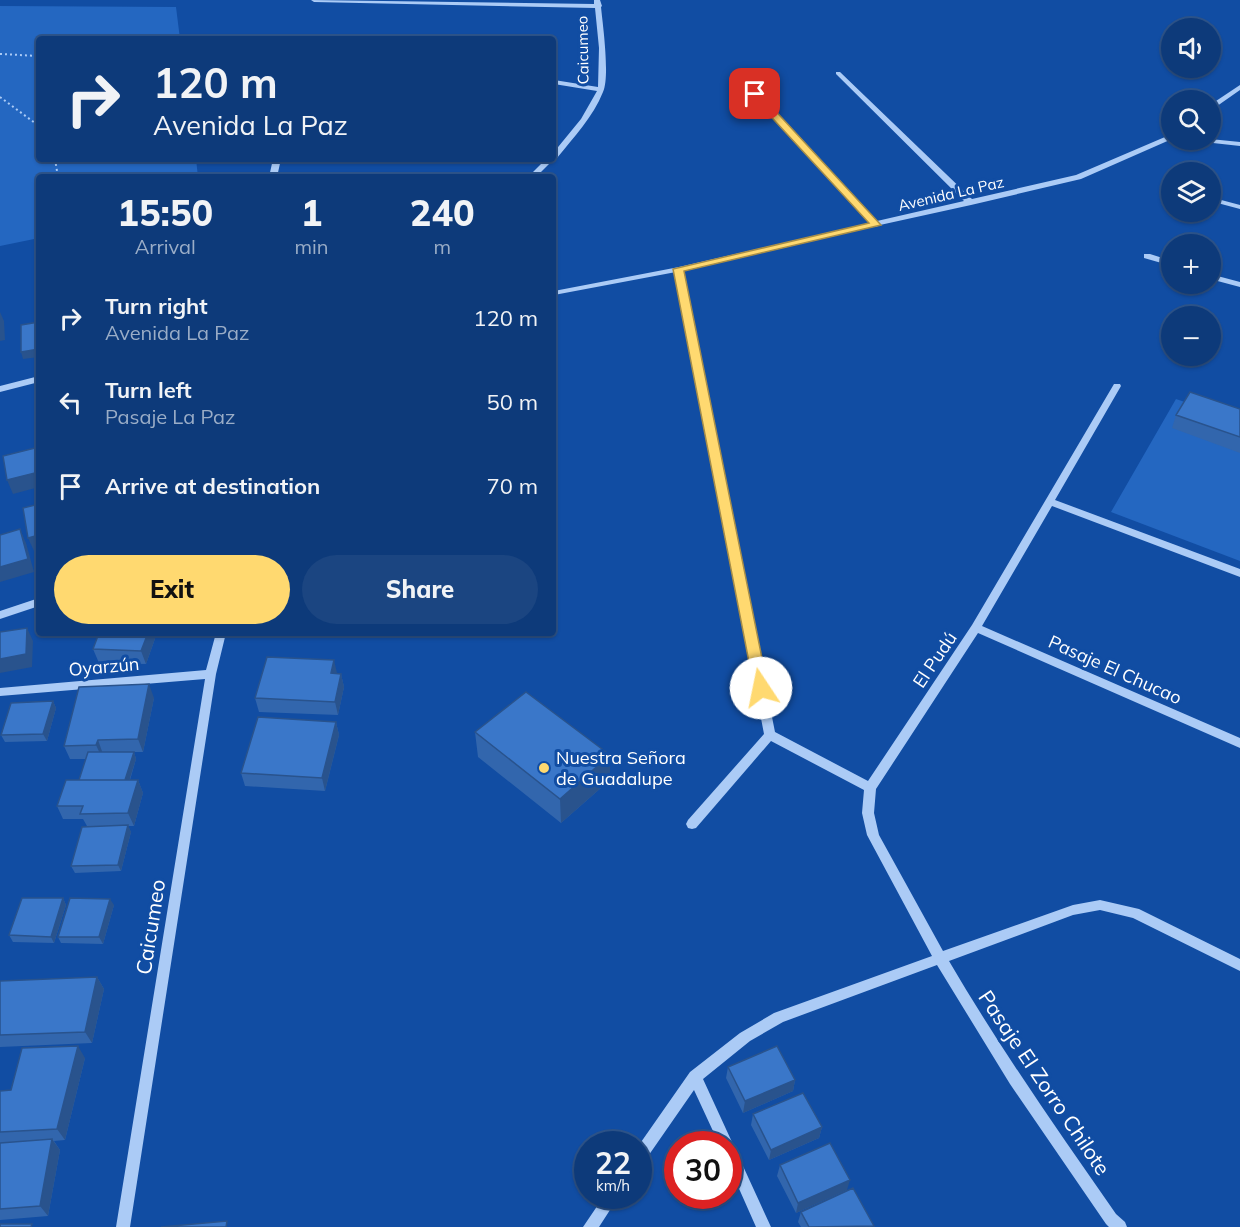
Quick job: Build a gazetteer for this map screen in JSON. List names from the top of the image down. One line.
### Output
{"streets":{"street":["Caicumeo","Avenida La Paz","El Pudú","Oyarzún","Pasaje El Chucao","Pasaje El Zorro Chilote"]},"crossings":[["Caicumeo","Oyarzún"],["El Pudú","Pasaje El Chucao"]],"places":["Nuestra Señora de Guadalupe"],"page":{"map_buttons":["+","−"],"turn":["120 m","Avenida La Paz"],"eta":["15:50","Arrival","1","min","240","m"],"list":[{"name":"Turn right","note":"Avenida La Paz","value":"120 m"},{"name":"Turn left","note":"Pasaje La Paz","value":"50 m"},{"name":"Arrive at destination","value":"70 m"}],"buttons":["Exit","Share"],"speed":"22 km/h","limit":"30"}}
